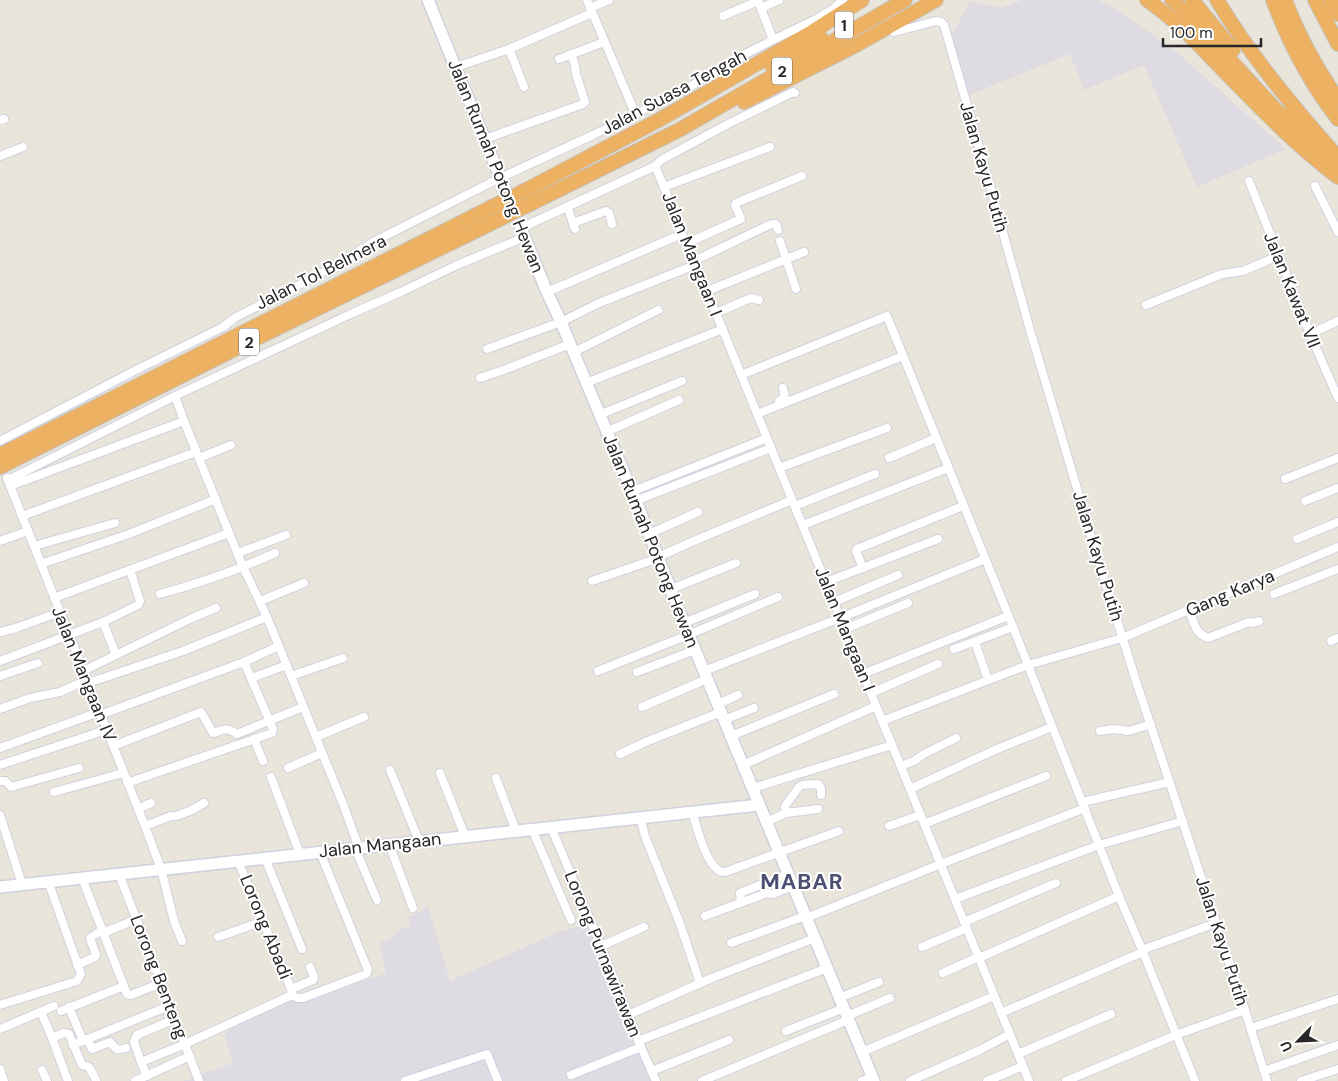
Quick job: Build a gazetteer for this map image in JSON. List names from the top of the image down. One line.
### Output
{"streets":{"highway":["1","2","Jalan Tol Belmera"],"street":["Jalan Suasa Tengah","Jalan Rumah Potong Hewan","Jalan Kayu Putih","Jalan Mangaan I","Jalan Kawat VII","Gang Karya","Jalan Mangaan IV","Jalan Mangaan","Lorong Abadi","Lorong Purnawirawan","Lorong Benteng"]},"crossings":[["1","2"],["2","Jalan Tol Belmera"],["Jalan Suasa Tengah","Jalan Rumah Potong Hewan"],["Jalan Rumah Potong Hewan","Jalan Mangaan"],["Jalan Kayu Putih","Gang Karya"],["Jalan Mangaan I","Gang Karya"],["Jalan Tol Belmera","Jalan Mangaan IV"],["Jalan Mangaan IV","Jalan Mangaan"],["Jalan Mangaan","Lorong Abadi"],["Jalan Mangaan","Lorong Purnawirawan"],["Jalan Mangaan","Lorong Benteng"]],"districts":["MABAR"],"scale_bar":"100 m","north":"bottom left"}
